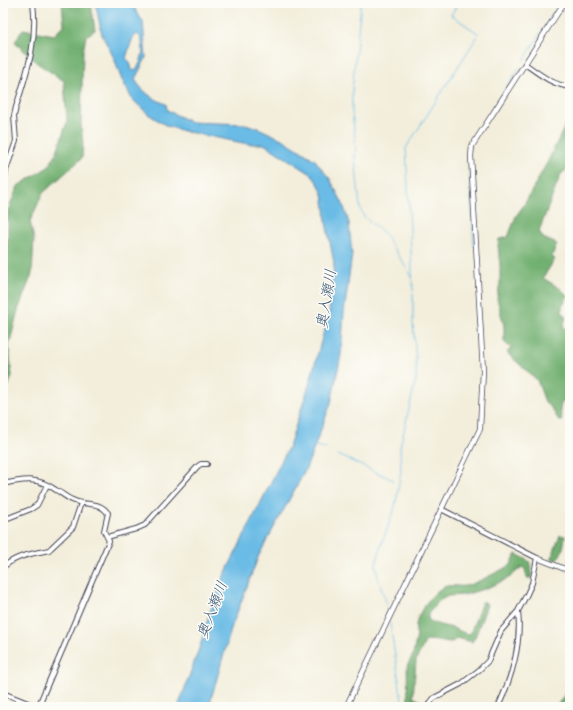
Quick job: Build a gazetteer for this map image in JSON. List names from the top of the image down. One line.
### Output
{"water":["奥入瀬川"]}
